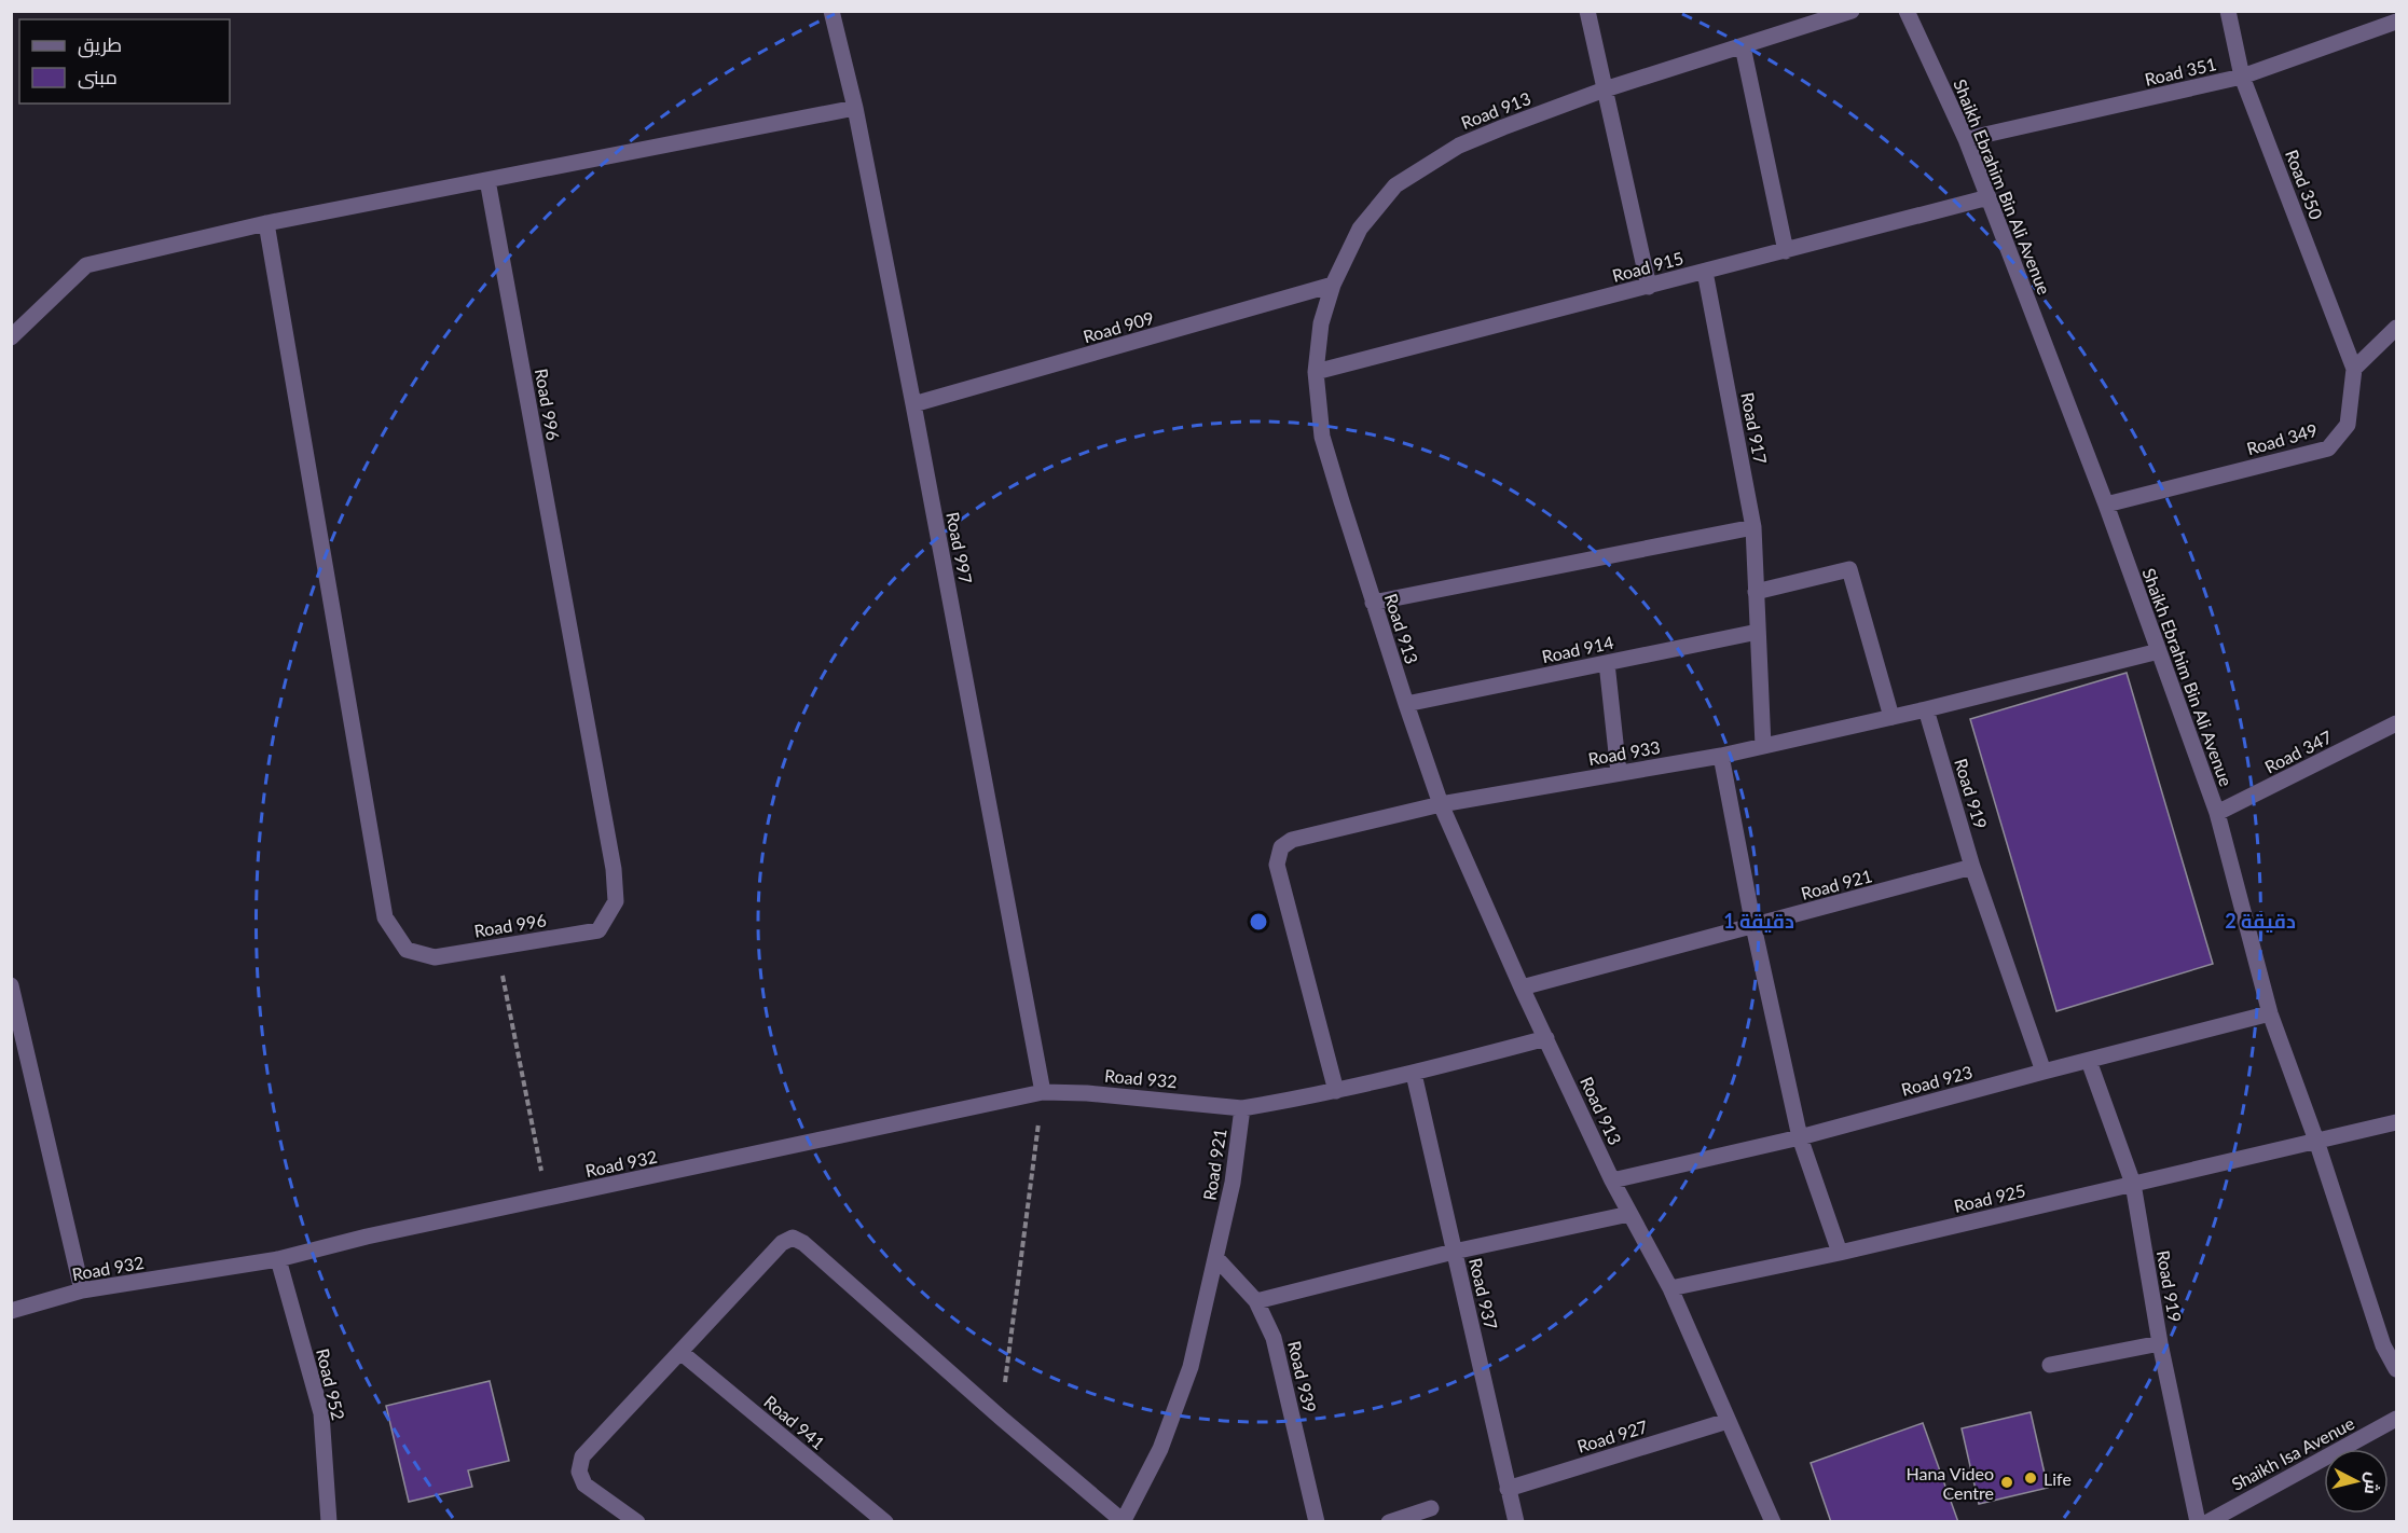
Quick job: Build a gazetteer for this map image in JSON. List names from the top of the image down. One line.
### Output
{"streets":{"street":["Road 351","Road 913","Road 350","Shaikh Ebrahim Bin Ali Avenue","Road 915","Road 909","Road 996","Road 917","Road 349","Road 997","Road 914","Road 347","Road 933","Road 919","Road 921","Road 932","Road 923","Road 925","Road 937","Road 939","Road 952","Road 941","Road 927","Shaikh Isa Avenue"]},"crossings":[["Road 351","Road 350"],["Road 351","Shaikh Ebrahim Bin Ali Avenue"],["Road 913","Road 915"],["Road 913","Road 909"],["Road 913","Road 914"],["Road 913","Road 933"],["Road 913","Road 921"],["Road 913","Road 923"],["Road 913","Road 925"],["Road 913","Road 927"],["Road 350","Road 349"],["Shaikh Ebrahim Bin Ali Avenue","Road 915"],["Shaikh Ebrahim Bin Ali Avenue","Road 349"],["Shaikh Ebrahim Bin Ali Avenue","Road 347"],["Shaikh Ebrahim Bin Ali Avenue","Road 923"],["Shaikh Ebrahim Bin Ali Avenue","Road 925"],["Road 915","Road 917"],["Road 909","Road 997"],["Road 917","Road 914"],["Road 997","Road 932"],["Road 933","Road 921"],["Road 919","Road 921"],["Road 919","Road 923"],["Road 919","Road 925"],["Road 921","Road 932"],["Road 921","Road 937"],["Road 921","Road 939"],["Road 921","Road 941"],["Road 932","Road 952"],["Road 937","Road 927"]],"places":["Life","Hana Video Centre"],"legend":["طريق","مبنى"],"north":"right","rings":["1 دقيقة","2 دقيقة"]}
